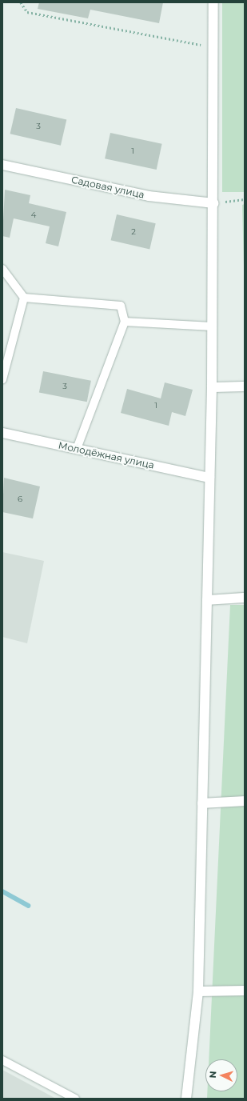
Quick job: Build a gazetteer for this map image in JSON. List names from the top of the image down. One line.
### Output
{"streets":{"street":["Садовая улица","Молодёжная улица"]},"house_numbers":["3","1","4","2","3","1","6"],"north":"left"}
